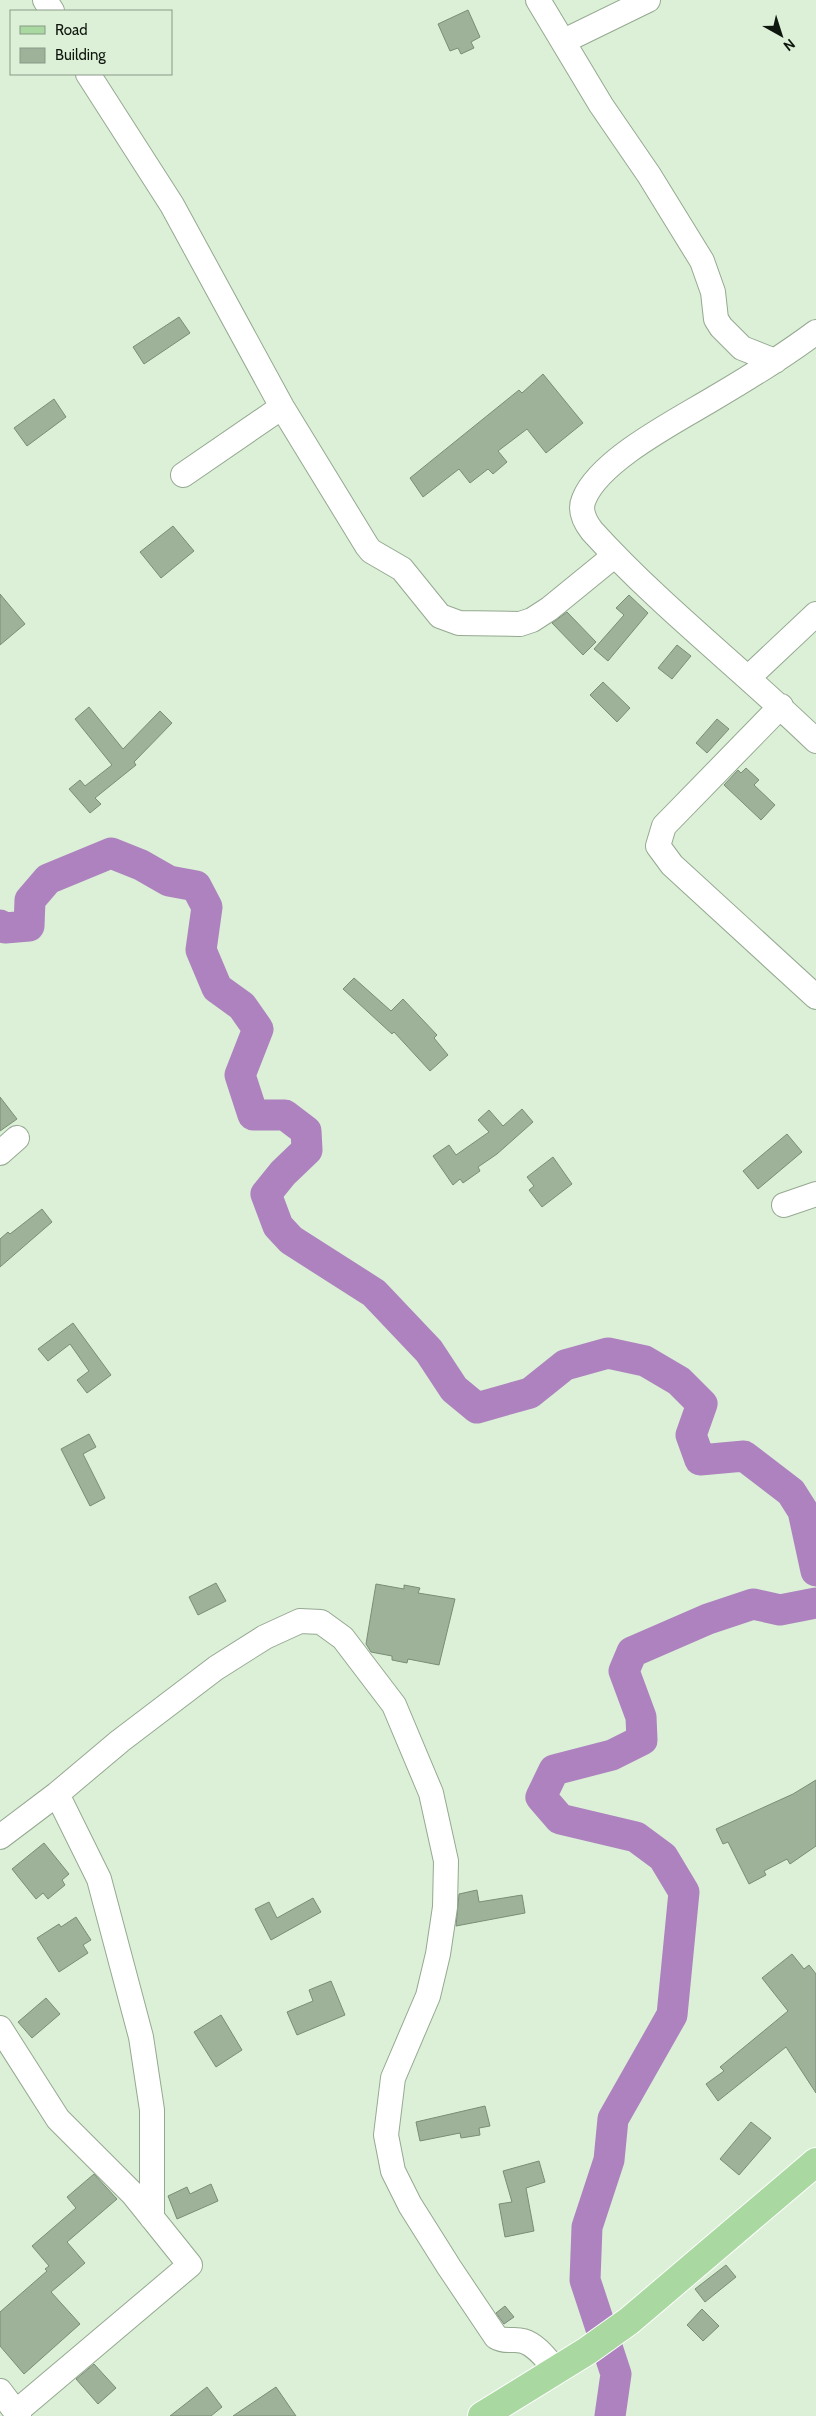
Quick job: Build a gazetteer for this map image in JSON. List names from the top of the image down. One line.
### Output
{"legend":["Road","Building"],"north":"bottom right"}
